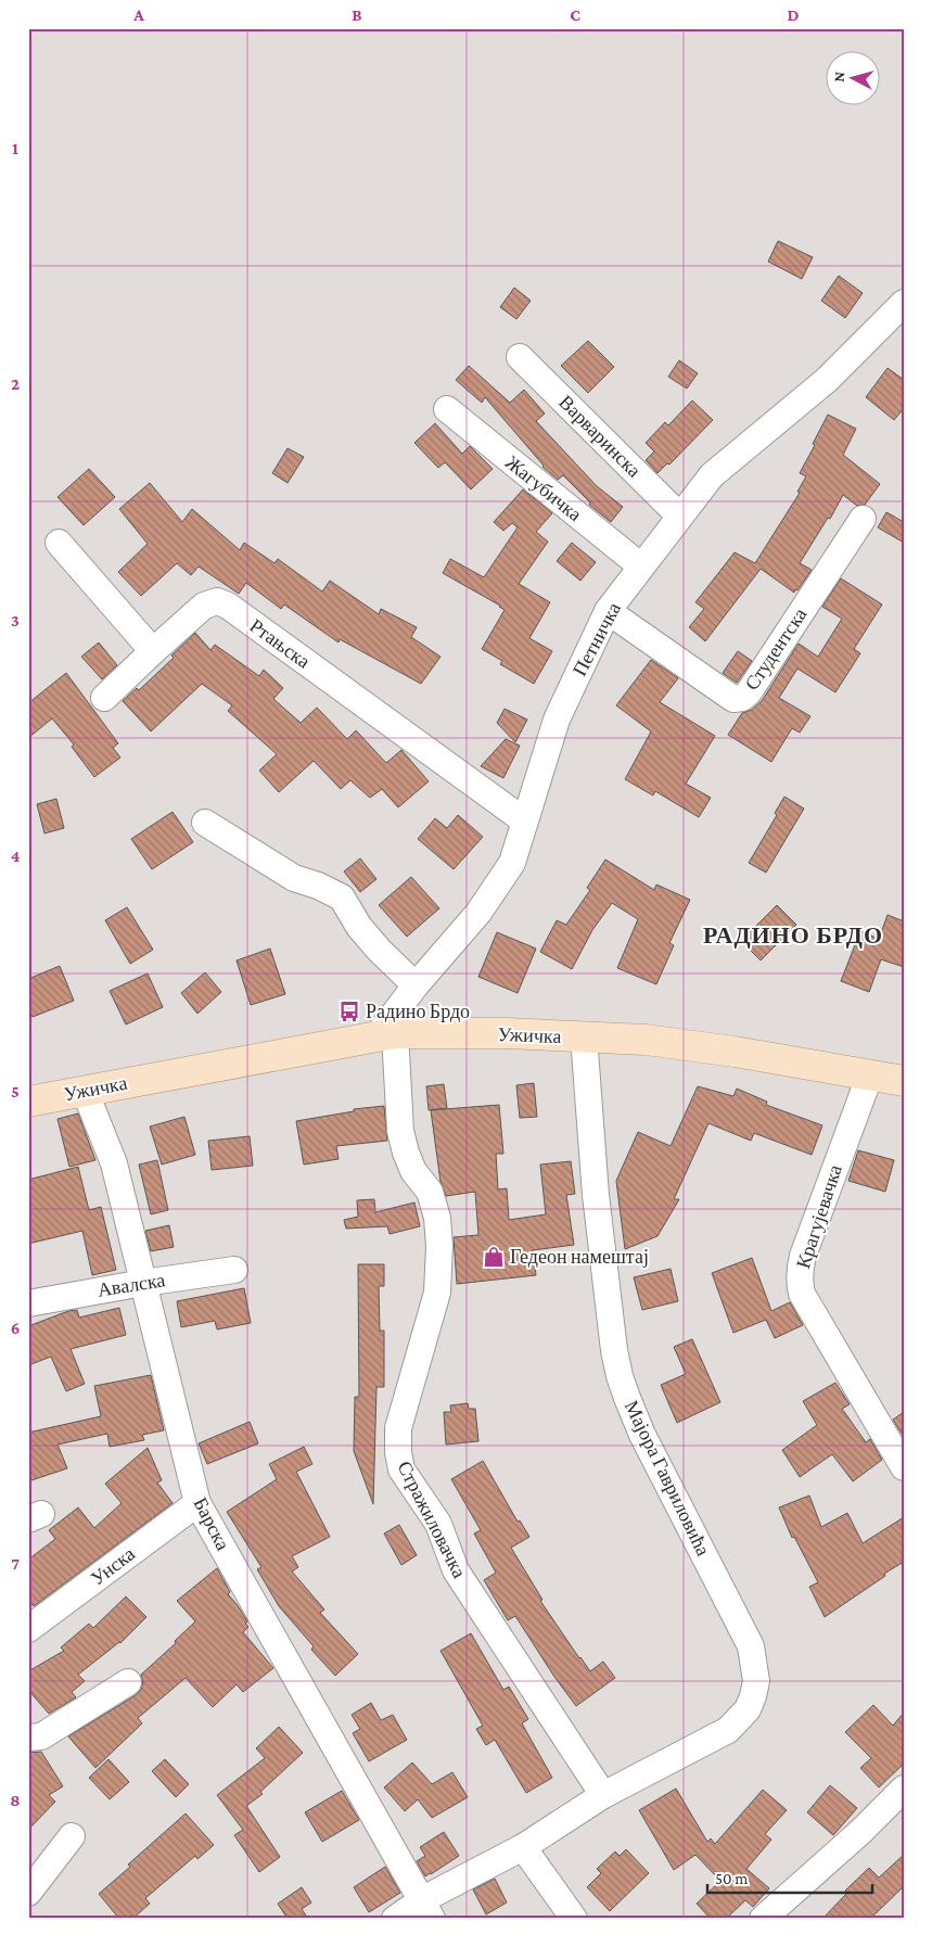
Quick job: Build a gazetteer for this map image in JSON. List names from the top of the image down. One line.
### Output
{"streets":{"main road":["Ужичка"],"street":["Варваринска","Жагубичка","Петничка","Ртањска","Студентска","Крагујевачка","Авалска","Мајора Гавриловића","Стражиловачка","Барска","Унска"]},"crossings":[["Варваринска","Петничка"],["Жагубичка","Петничка"],["Петничка","Ртањска"],["Петничка","Студентска"],["Петничка","Ужичка"],["Петничка","Стражиловачка"],["Ужичка","Крагујевачка"],["Ужичка","Мајора Гавриловића"],["Ужичка","Стражиловачка"],["Ужичка","Барска"],["Авалска","Барска"],["Мајора Гавриловића","Стражиловачка"],["Барска","Унска"]],"districts":["РАДИНО БРДО"],"places":{"bus stop":["Радино Брдо"],"shop":["Гедеон намештај"]},"scale_bar":"50 m","north":"left","grid":{"columns":["A","B","C","D"],"rows":["1","2","3","4","5","6","7","8"]}}
